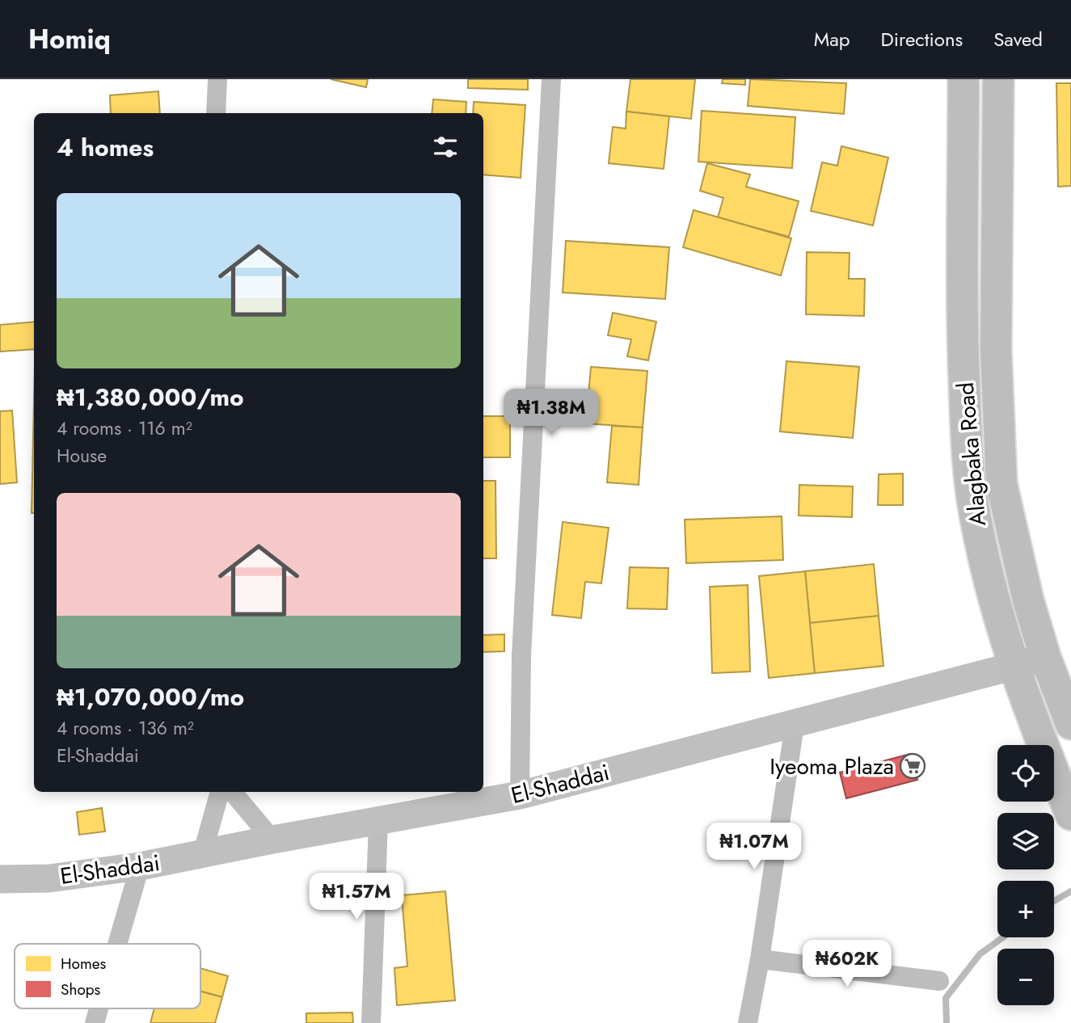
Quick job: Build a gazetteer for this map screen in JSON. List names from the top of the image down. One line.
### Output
{"streets":{"main road":["Alagbaka Road"],"street":["El-Shaddai"]},"crossings":[["Alagbaka Road","El-Shaddai"]],"places":{"supermarket":["Iyeoma Plaza"]},"legend":["Homes","Shops"],"page":{"header":"Homiq","nav":["Map","Directions","Saved"],"heading":"4 homes","list":[{"name":"₦1,380,000/mo","note":"4 rooms · 116 m² · House"},{"name":"₦1,070,000/mo","note":"4 rooms · 136 m² · El-Shaddai"}],"price":["₦1.38M","₦1.07M","₦1.57M","₦602K"],"map_buttons":["+","−"]}}
